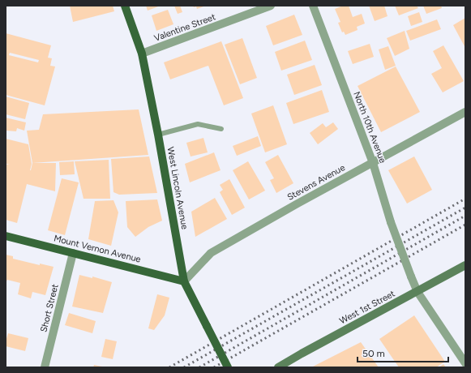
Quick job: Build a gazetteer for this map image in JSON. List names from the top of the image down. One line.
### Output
{"streets":{"main road":["West Lincoln Avenue","Mount Vernon Avenue","West 1st Street"],"street":["Valentine Street","North 10th Avenue","Stevens Avenue","Short Street"]},"crossings":[["Valentine Street","West Lincoln Avenue"],["North 10th Avenue","Stevens Avenue"],["North 10th Avenue","West 1st Street"],["Stevens Avenue","West Lincoln Avenue"],["Stevens Avenue","Mount Vernon Avenue"],["West Lincoln Avenue","Mount Vernon Avenue"],["Mount Vernon Avenue","Short Street"]],"scale_bar":"50 m"}
